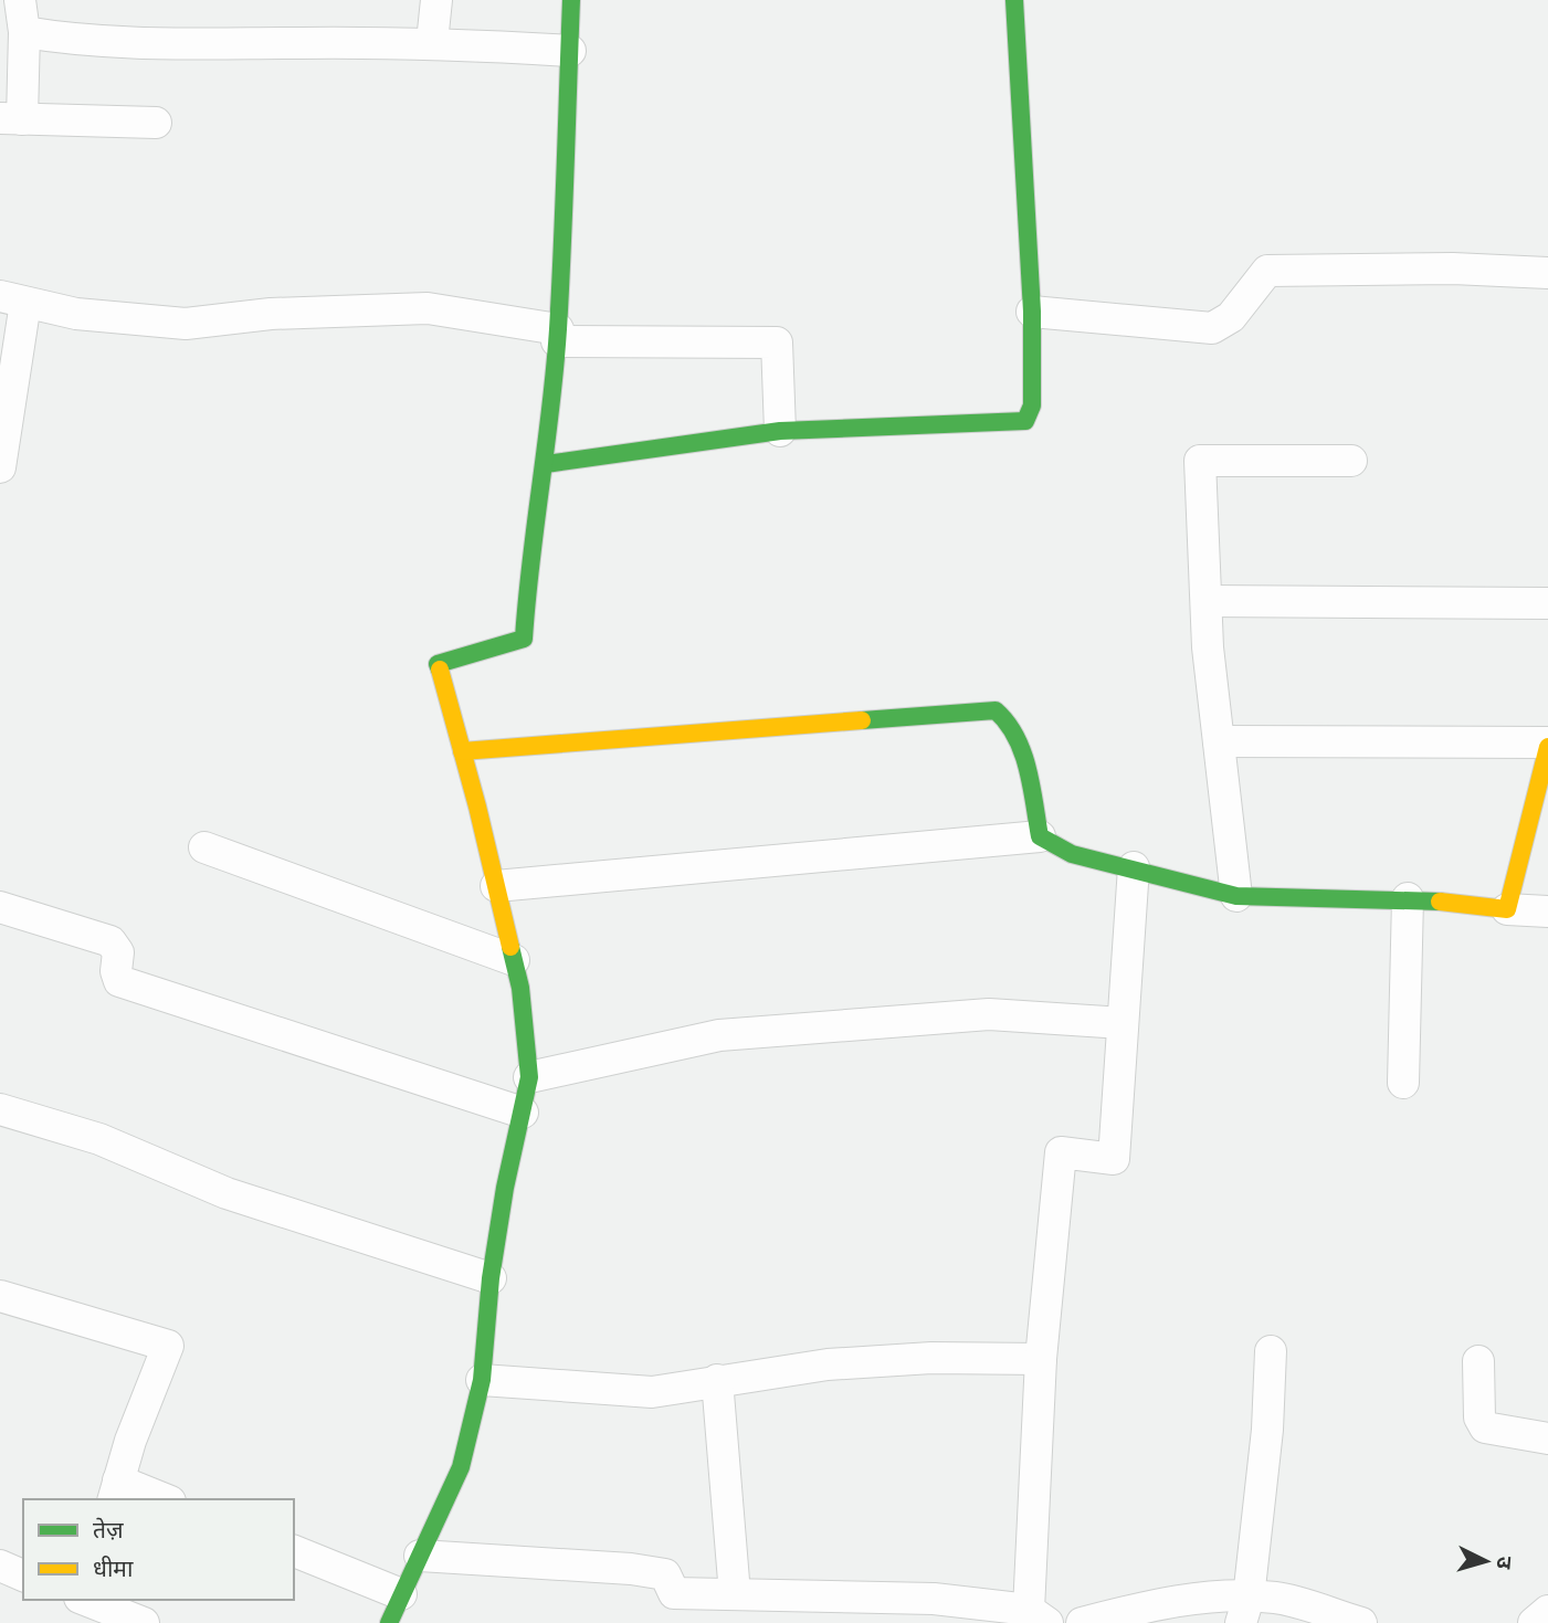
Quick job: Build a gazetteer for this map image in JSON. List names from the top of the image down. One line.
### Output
{"legend":["तेज़","धीमा"],"north":"right"}
